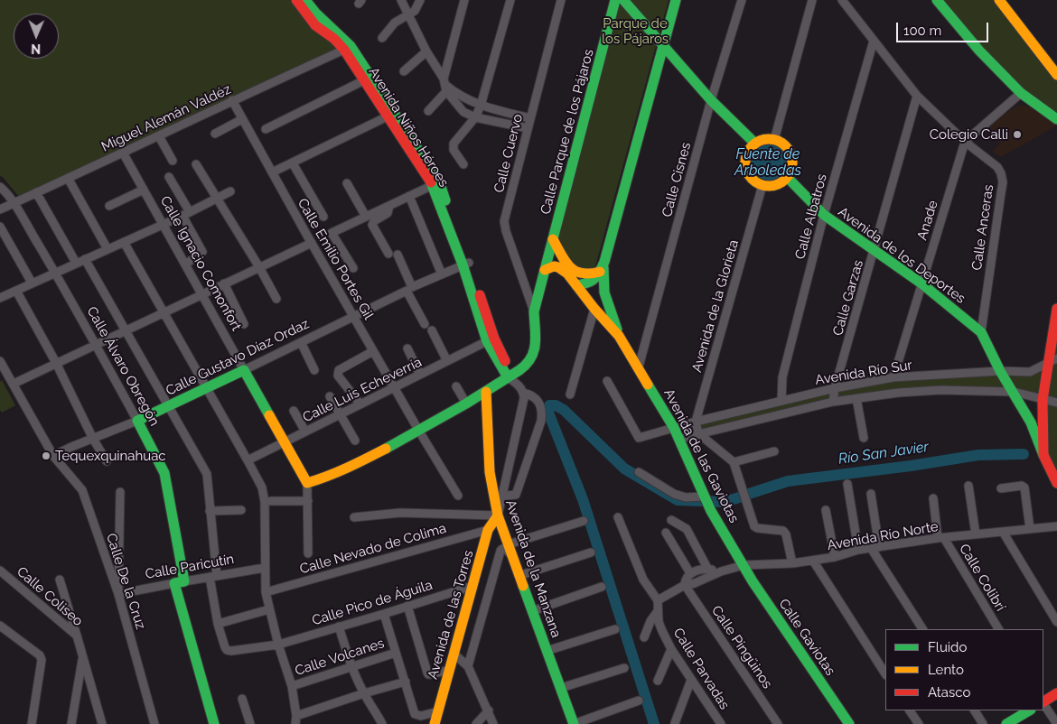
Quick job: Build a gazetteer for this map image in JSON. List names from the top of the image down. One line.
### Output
{"streets":{"street":["Miguel Alemán Valdéz","Avenida Niños Héroes","Calle Parque de los Pájaros","Calle Cuervo","Calle Cisnes","Calle Albatros","Anade","Calle Anceras","Avenida de los Deportes","Calle Emilio Portes Gil","Calle Ignacio Comonfort","Calle Garzas","Avenida de la Glorieta","Calle Gustavo Díaz Ordaz","Calle Álvaro Obregón","Avenida Río Sur","Calle Luis Echeverría","Avenida de las Gaviotas","Avenida Río Norte","Calle Nevado de Colima","Calle Paricutín","Avenida de la Manzana","Calle Colibrí","Calle De la Cruz","Calle Coliseo","Calle Pico de Águila","Avenida de las Torres","Calle Gaviotas","Calle Pingüinos","Calle Volcanes","Calle Parvadas"]},"crossings":[["Miguel Alemán Valdéz","Avenida Niños Héroes"],["Miguel Alemán Valdéz","Calle Emilio Portes Gil"],["Miguel Alemán Valdéz","Calle Ignacio Comonfort"],["Miguel Alemán Valdéz","Calle Álvaro Obregón"],["Avenida Niños Héroes","Calle Parque de los Pájaros"],["Avenida Niños Héroes","Calle Gustavo Díaz Ordaz"],["Avenida Niños Héroes","Calle Luis Echeverría"],["Avenida Niños Héroes","Avenida de la Manzana"],["Calle Parque de los Pájaros","Calle Cuervo"],["Calle Parque de los Pájaros","Calle Emilio Portes Gil"],["Calle Parque de los Pájaros","Calle Ignacio Comonfort"],["Calle Parque de los Pájaros","Avenida de las Gaviotas"],["Calle Parque de los Pájaros","Avenida de la Manzana"],["Calle Cisnes","Avenida de las Gaviotas"],["Calle Albatros","Calle Anceras"],["Calle Albatros","Avenida de los Deportes"],["Calle Albatros","Avenida Río Sur"],["Anade","Calle Anceras"],["Anade","Avenida de los Deportes"],["Anade","Avenida Río Sur"],["Calle Anceras","Avenida de los Deportes"],["Calle Anceras","Calle Garzas"],["Avenida de los Deportes","Calle Garzas"],["Avenida de los Deportes","Avenida de la Glorieta"],["Avenida de los Deportes","Avenida Río Sur"],["Calle Emilio Portes Gil","Calle Gustavo Díaz Ordaz"],["Calle Emilio Portes Gil","Calle Luis Echeverría"],["Calle Ignacio Comonfort","Calle Gustavo Díaz Ordaz"],["Calle Ignacio Comonfort","Calle Luis Echeverría"],["Calle Garzas","Avenida Río Sur"],["Avenida de la Glorieta","Avenida Río Sur"],["Calle Gustavo Díaz Ordaz","Calle Álvaro Obregón"],["Calle Gustavo Díaz Ordaz","Calle De la Cruz"],["Calle Álvaro Obregón","Calle Paricutín"],["Avenida Río Sur","Avenida de las Gaviotas"],["Avenida de las Gaviotas","Avenida Río Norte"],["Avenida de las Gaviotas","Calle Gaviotas"],["Avenida Río Norte","Calle Colibrí"],["Avenida Río Norte","Calle Gaviotas"],["Avenida Río Norte","Calle Pingüinos"],["Avenida Río Norte","Calle Parvadas"],["Calle Nevado de Colima","Avenida de las Torres"],["Calle Paricutín","Calle De la Cruz"],["Avenida de la Manzana","Avenida de las Torres"],["Calle Pico de Águila","Avenida de las Torres"]],"water":["Fuente de Arboledas","Río San Javier"],"parks":["Parque de los Pájaros"],"places":["Colegio Calli","Tequexquinahuac"],"legend":["Fluido","Lento","Atasco"],"scale_bar":"100 m","north":"bottom"}
